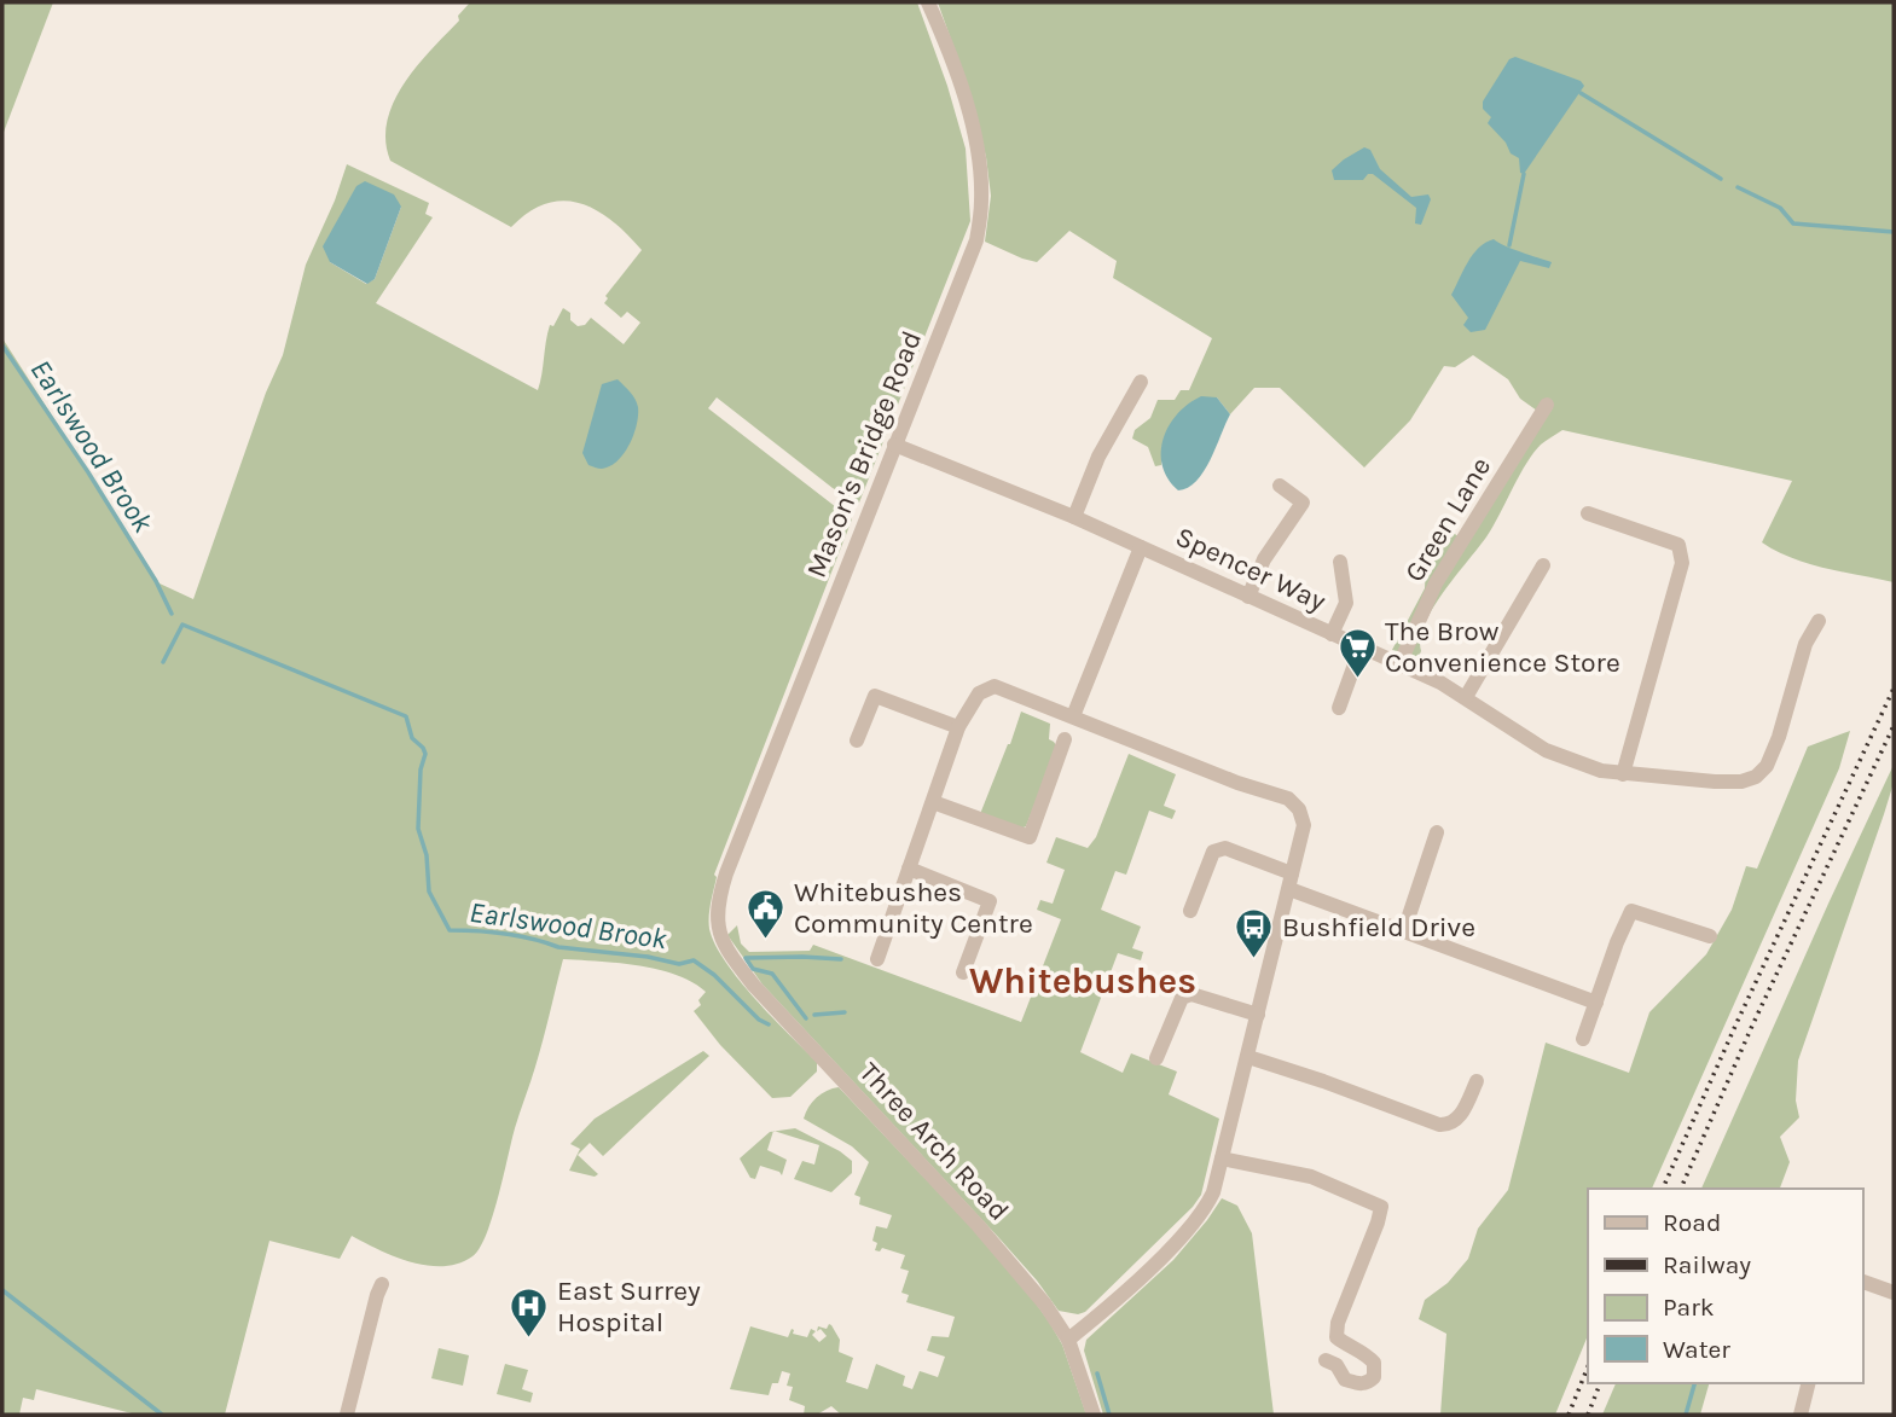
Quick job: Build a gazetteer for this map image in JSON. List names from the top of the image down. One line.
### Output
{"streets":{"street":["Mason's Bridge Road","Green Lane","Spencer Way","Three Arch Road"]},"crossings":[["Mason's Bridge Road","Spencer Way"],["Mason's Bridge Road","Three Arch Road"],["Green Lane","Spencer Way"]],"districts":["Whitebushes"],"water":["Earlswood Brook"],"places":{"supermarket":["The Brow Convenience Store"],"public building":["Whitebushes Community Centre"],"bus stop":["Bushfield Drive"],"hospital":["East Surrey Hospital"]},"legend":["Road","Railway","Park","Water"]}
